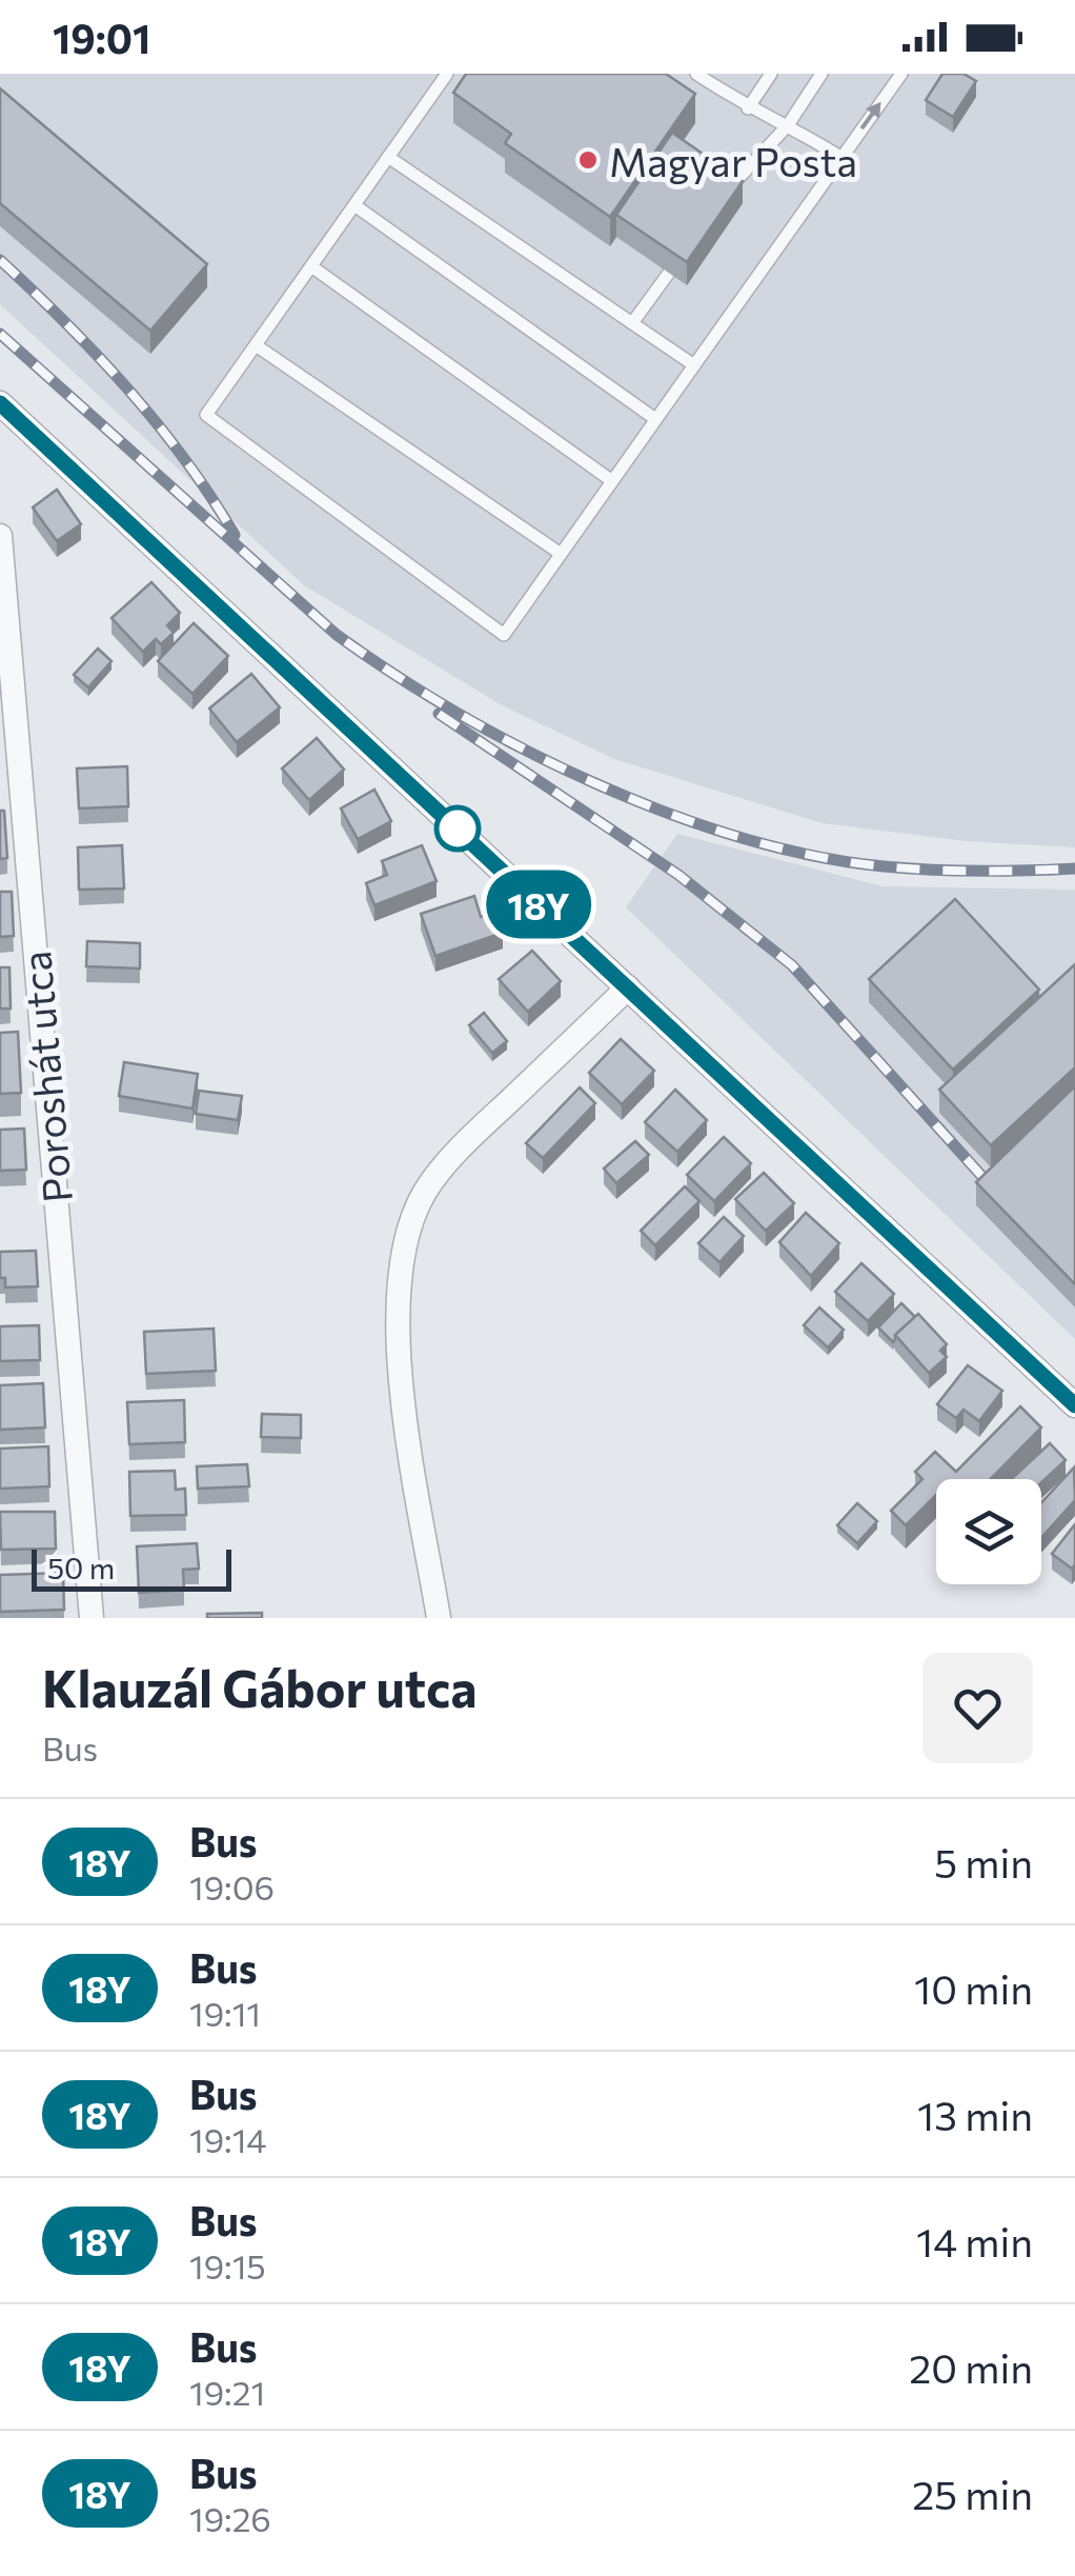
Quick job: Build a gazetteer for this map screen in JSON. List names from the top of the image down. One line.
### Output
{"streets":{"street":["Poroshát utca"]},"places":["Magyar Posta"],"lines":["bus line 18Y"],"scale_bar":"50 m","page":{"status":"19:01","on_map":"18Y","scale":"50 m","heading":["Klauzál Gábor utca","Bus"],"list":[{"mark":"18Y","name":"Bus","note":"19:06","value":"5 min"},{"mark":"18Y","name":"Bus","note":"19:11","value":"10 min"},{"mark":"18Y","name":"Bus","note":"19:14","value":"13 min"},{"mark":"18Y","name":"Bus","note":"19:15","value":"14 min"},{"mark":"18Y","name":"Bus","note":"19:21","value":"20 min"},{"mark":"18Y","name":"Bus","note":"19:26","value":"25 min"}]}}
